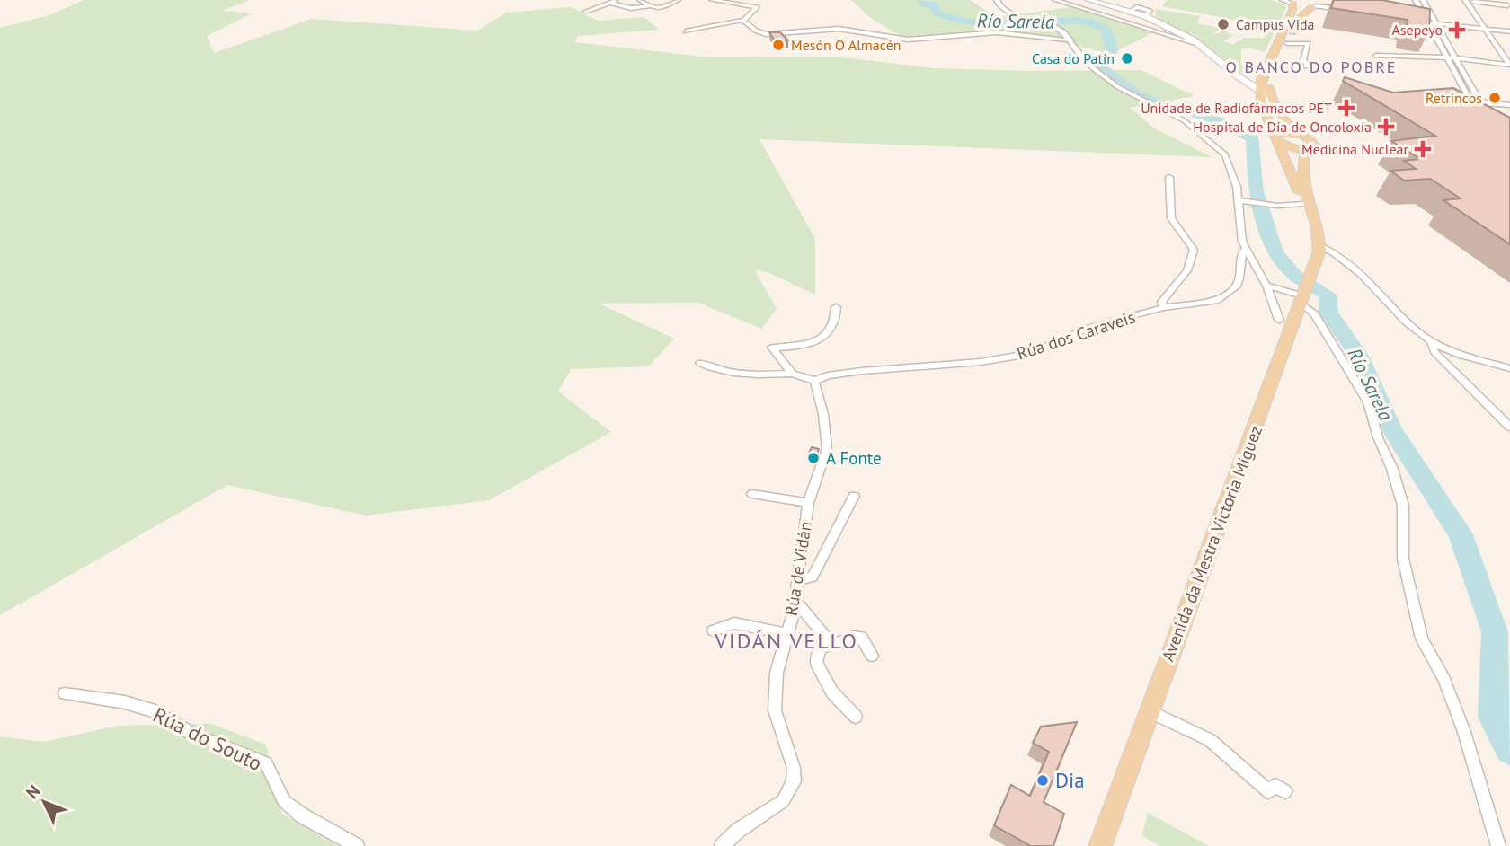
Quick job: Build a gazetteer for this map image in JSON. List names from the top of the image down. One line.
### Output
{"streets":{"main road":["Avenida da Mestra Victoria Míguez"],"street":["Rúa dos Caraveis","Rúa de Vidán","Rúa do Souto"]},"crossings":[["Rúa dos Caraveis","Rúa de Vidán"]],"districts":["O BANCO DO POBRE","VIDÁN VELLO"],"water":["Río Sarela"],"places":{"other":["Campus Vida","Mesón O Almacén","Casa do Patín","Retrincos","A Fonte","Dia"],"health":["Asepeyo","Unidade de Radiofármacos PET","Hospital de Día de Oncoloxía","Medicina Nuclear"]},"north":"top left"}
